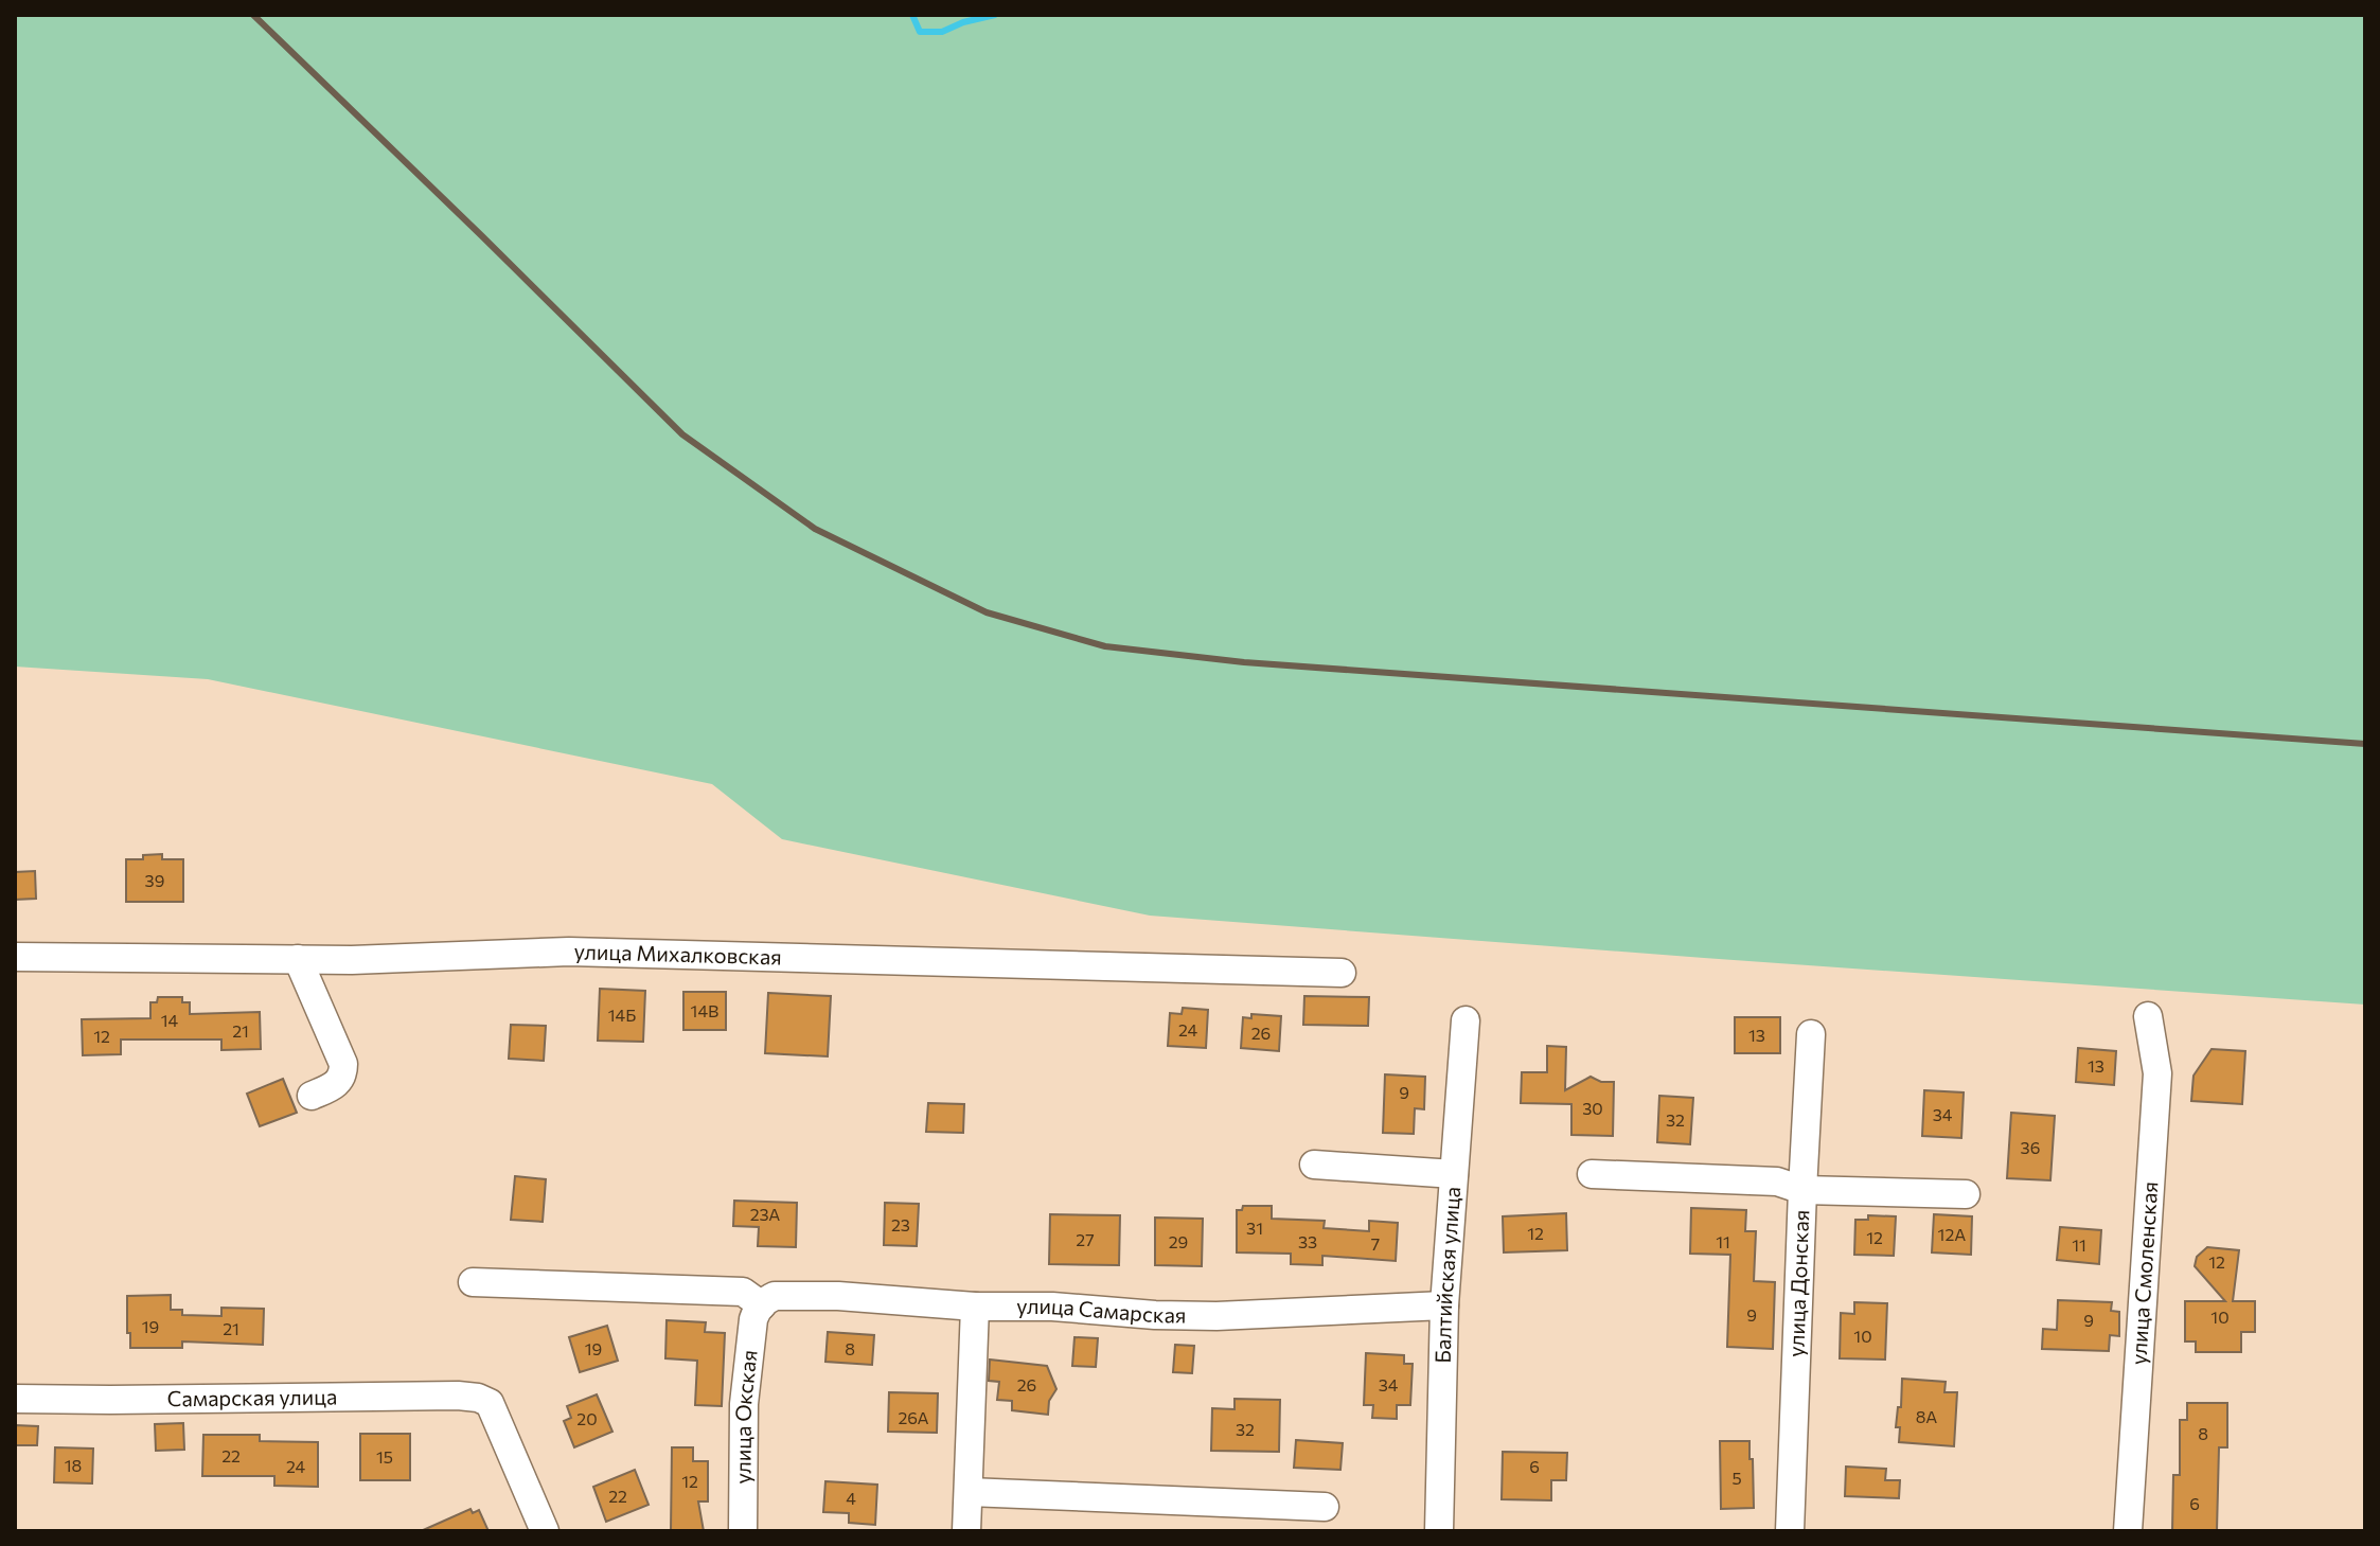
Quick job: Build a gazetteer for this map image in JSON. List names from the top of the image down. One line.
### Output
{"streets":{"street":["улица Михалковская","улица Смоленская","Балтийская улица","улица Донская","улица Самарская","Самарская улица","улица Окская"]},"crossings":[["Балтийская улица","улица Самарская"],["улица Самарская","улица Окская"]],"house_numbers":["39","14В","14Б","14","24","21","26","13","12","13","9","30","34","32","36","23А","23","31","12","12А","12","27","29","33","11","7","11","12","9","10","9","19","21","10","19","8","26","34","8А","26А","20","32","8","22","15","18","24","6","5","12","22","4","6"]}
